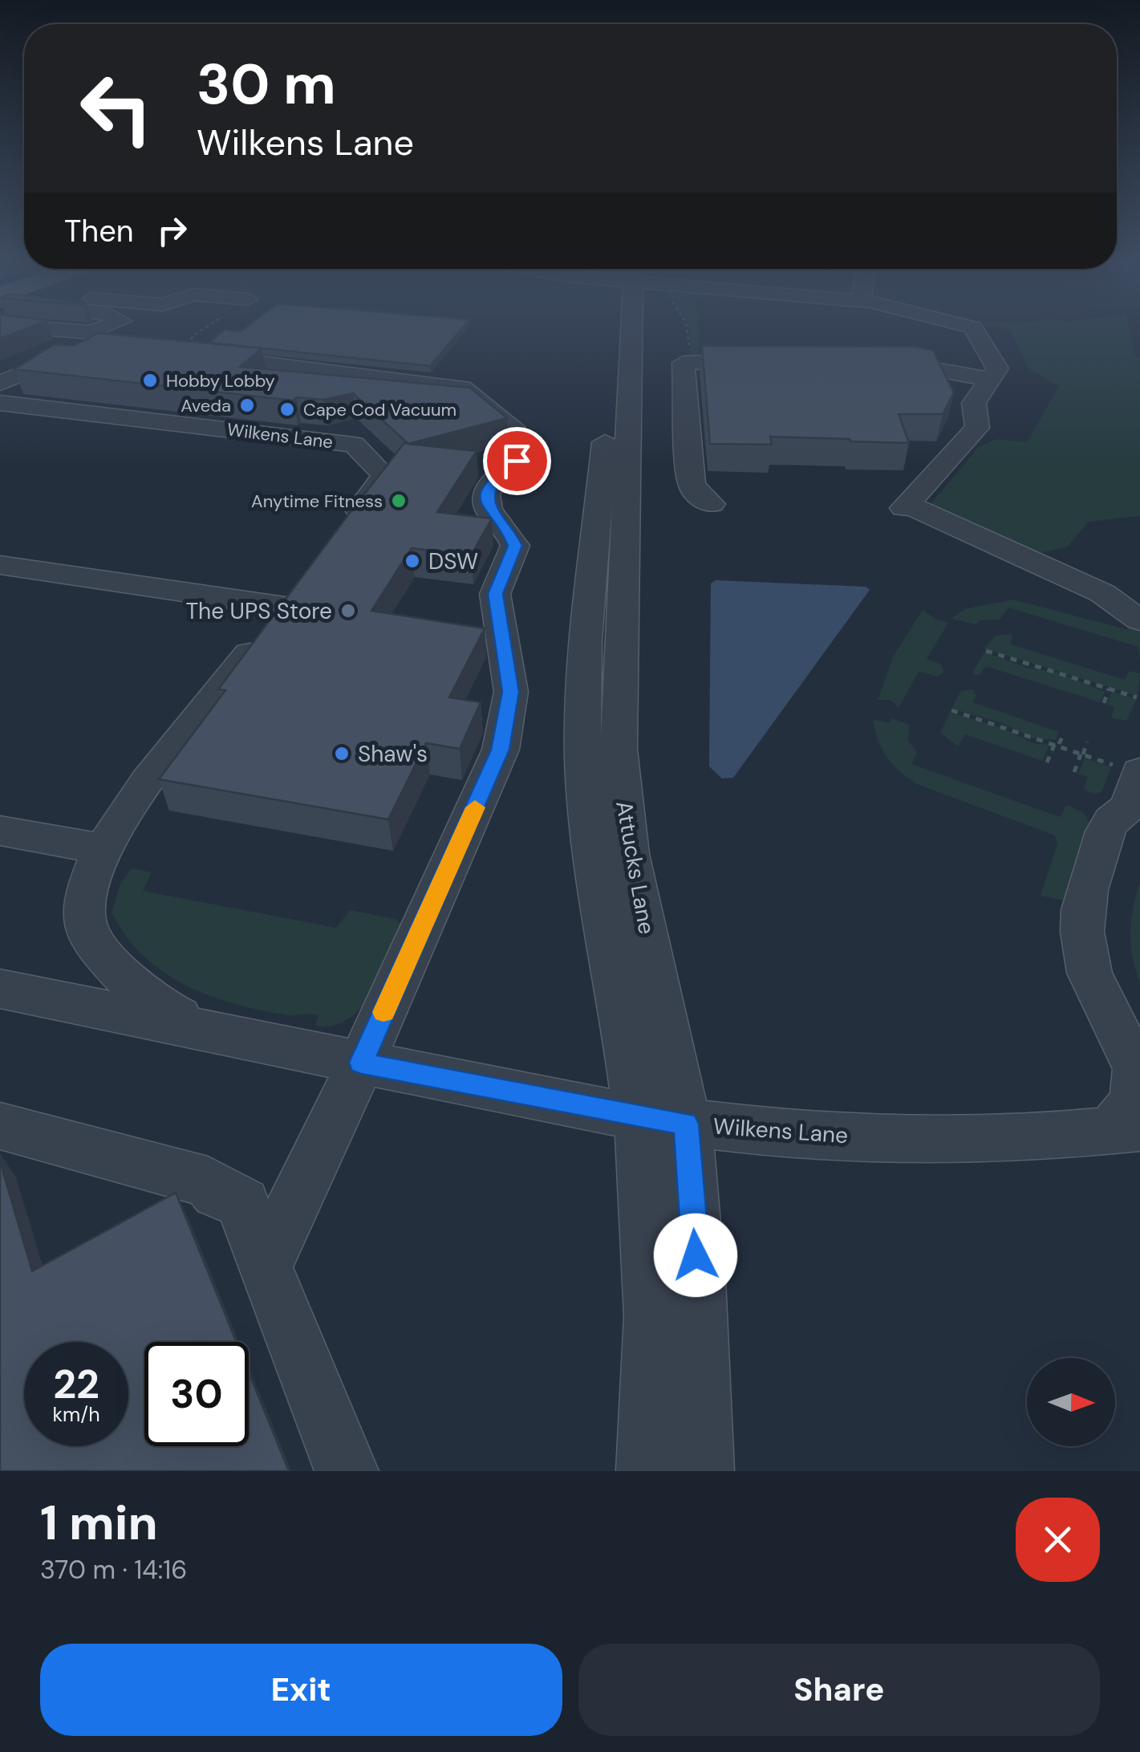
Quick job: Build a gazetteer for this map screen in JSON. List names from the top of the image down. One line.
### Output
{"streets":{"street":["Wilkens Lane","Attucks Lane"]},"crossings":[["Wilkens Lane","Attucks Lane"]],"places":["Hobby Lobby","Aveda","Cape Cod Vacuum","Anytime Fitness","DSW","The UPS Store","Shaw's"],"north":"right","page":{"turn":["30 m","Wilkens Lane"],"then":"Then","speed":"22 km/h","limit":"30","heading":["1 min","370 m · 14:16"],"buttons":["Exit","Share"]}}
